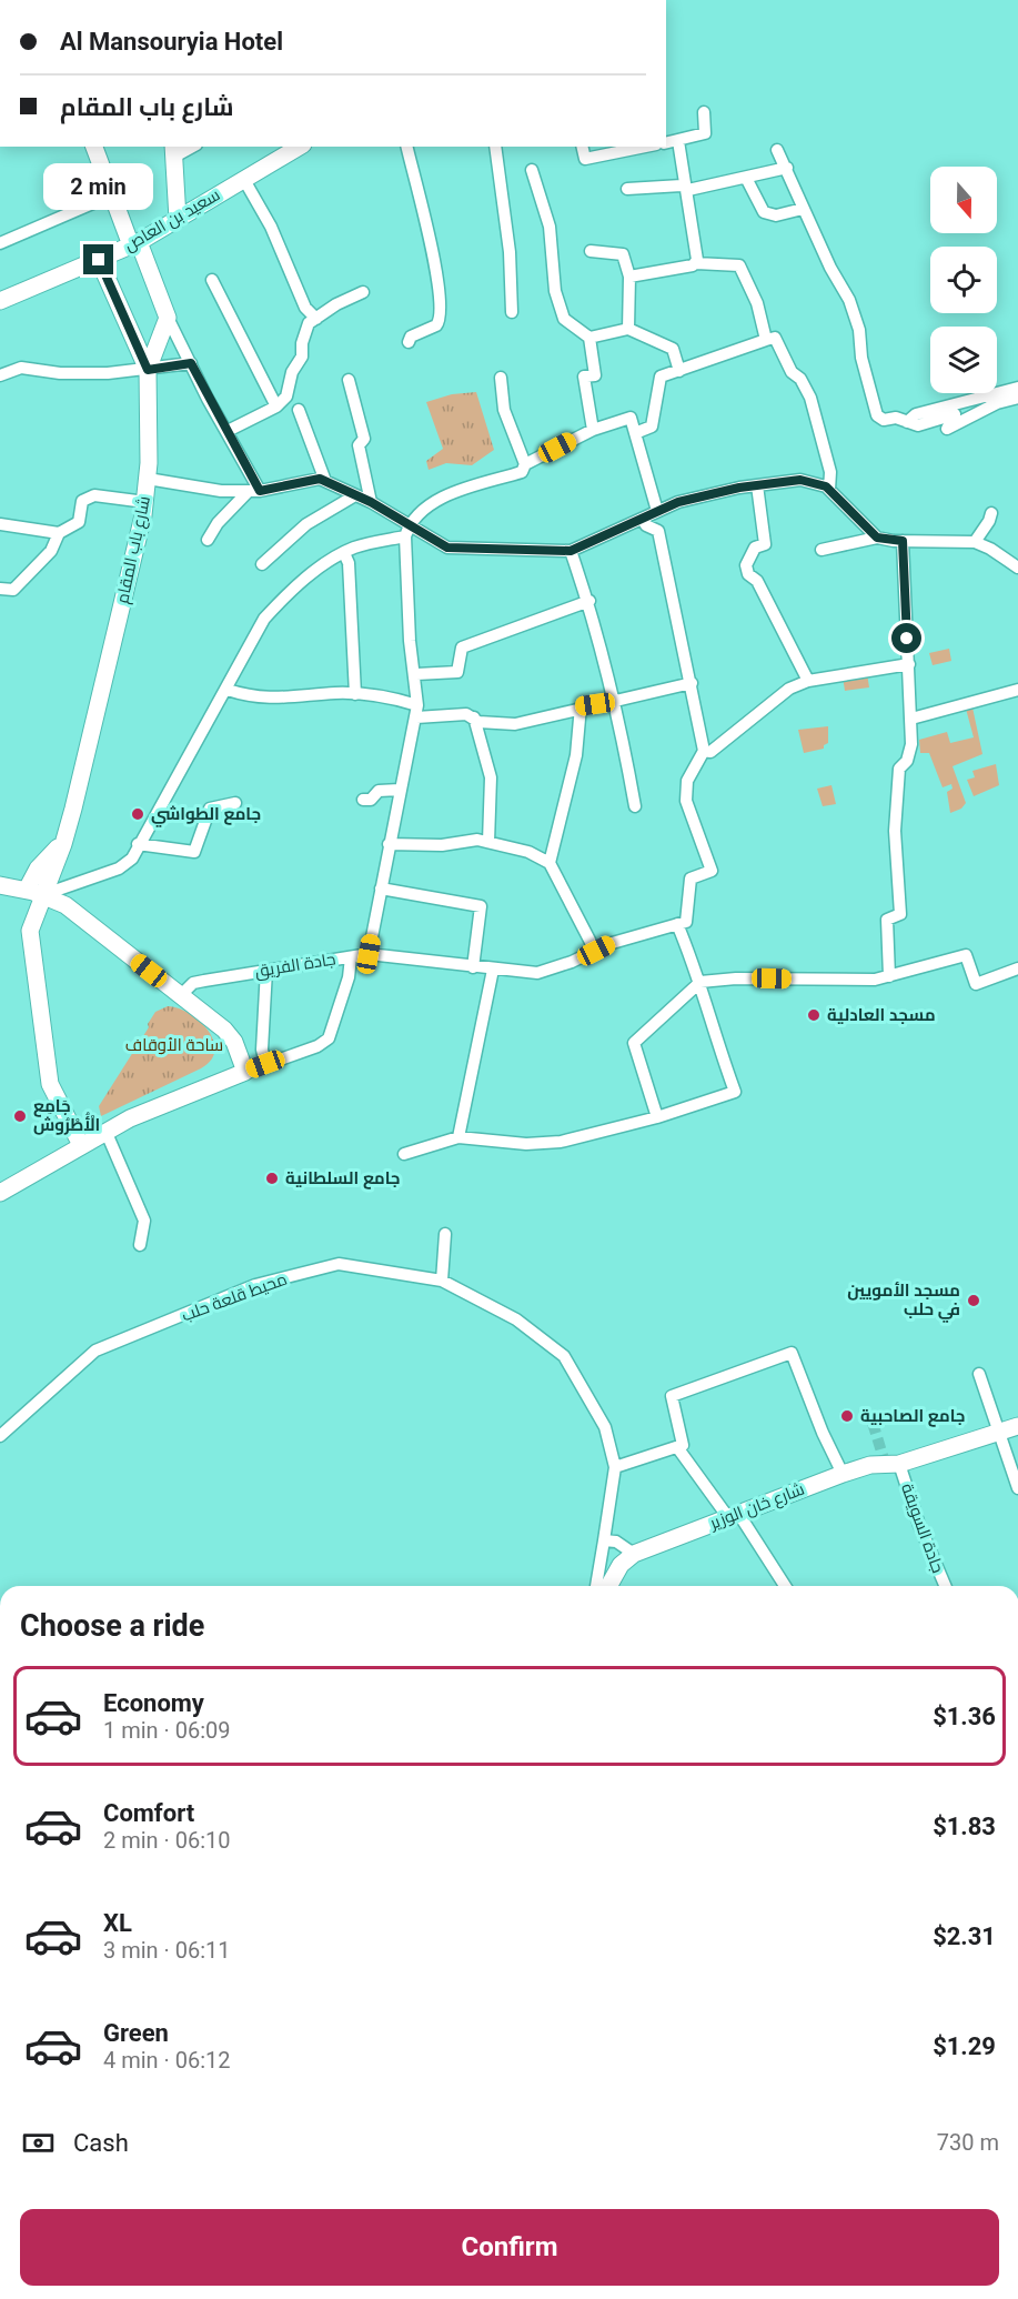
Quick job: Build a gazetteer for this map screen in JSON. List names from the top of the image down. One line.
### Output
{"streets":{"street":["سعيد بن العاص","شارع باب المقام","جادة الفريق","محيط قلعة حلب","شارع خان الوزير","جادة السويقة"]},"crossings":[["سعيد بن العاص","شارع باب المقام"],["شارع خان الوزير","جادة السويقة"]],"parks":["ساحة الأوقاف"],"places":["جامع الطواشي","مسجد العادلية","جَامِع الْأُطْرُوش","جامع السلطانية","مسجد الأمويين في حلب","جامع الصاحبية"],"north":"bottom","page":{"banner":["Al Mansouryia Hotel","شارع باب المقام"],"bubble":"2 min","heading":"Choose a ride","list":[{"name":"Economy","note":"1 min · 06:09","value":"$1.36"},{"name":"Comfort","note":"2 min · 06:10","value":"$1.83"},{"name":"XL","note":"3 min · 06:11","value":"$2.31"},{"name":"Green","note":"4 min · 06:12","value":"$1.29"}],"pay":["Cash","730 m"],"buttons":"Confirm"}}
